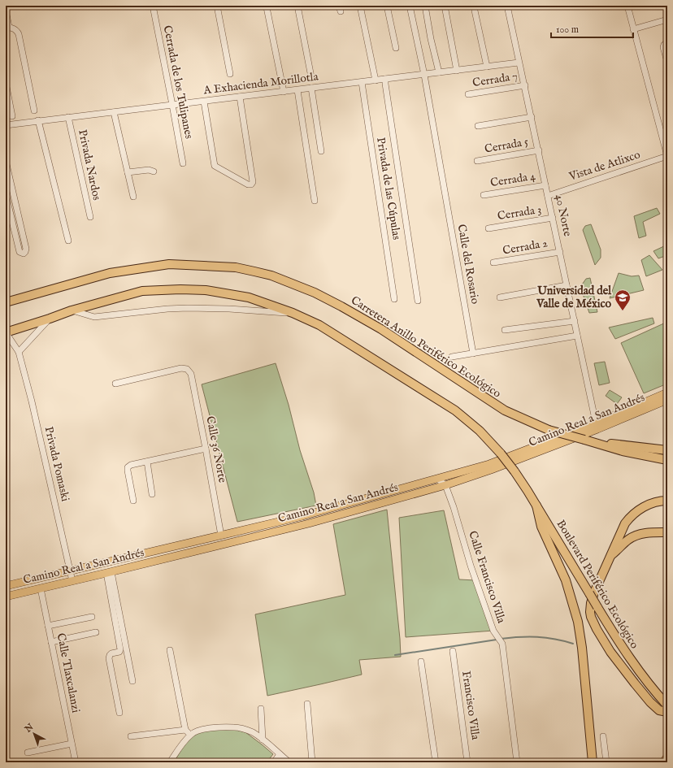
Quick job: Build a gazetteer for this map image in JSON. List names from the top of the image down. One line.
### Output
{"streets":{"highway":["Carretera Anillo Periférico Ecológico","Boulevard Periférico Ecológico"],"main road":["Camino Real a San Andrés"],"street":["Cerrada 7","Cerrada de los Tulipanes","A Exhacienda Morillotla","Cerrada 5","Privada Nardos","Vista de Atlixco","Cerrada 4","Privada de las Cúpulas","Cerrada 3","40 Norte","Cerrada 2","Calle del Rosario","Calle 36 Norte","Privada Pomaski","Calle Francisco Villa","Calle Tlaxcalanzi","Francisco Villa"]},"crossings":[["Cerrada 7","40 Norte"],["Cerrada de los Tulipanes","A Exhacienda Morillotla"],["A Exhacienda Morillotla","Privada Nardos"],["A Exhacienda Morillotla","Privada de las Cúpulas"],["A Exhacienda Morillotla","40 Norte"],["A Exhacienda Morillotla","Calle del Rosario"],["Cerrada 5","40 Norte"],["Vista de Atlixco","40 Norte"],["Cerrada 4","40 Norte"],["Cerrada 3","40 Norte"],["40 Norte","Cerrada 2"],["40 Norte","Camino Real a San Andrés"],["Camino Real a San Andrés","Calle 36 Norte"],["Camino Real a San Andrés","Privada Pomaski"],["Camino Real a San Andrés","Calle Francisco Villa"],["Camino Real a San Andrés","Calle Tlaxcalanzi"]],"places":{"school or university":["Universidad del Valle de México"]},"scale_bar":"100 m","north":"top left"}
